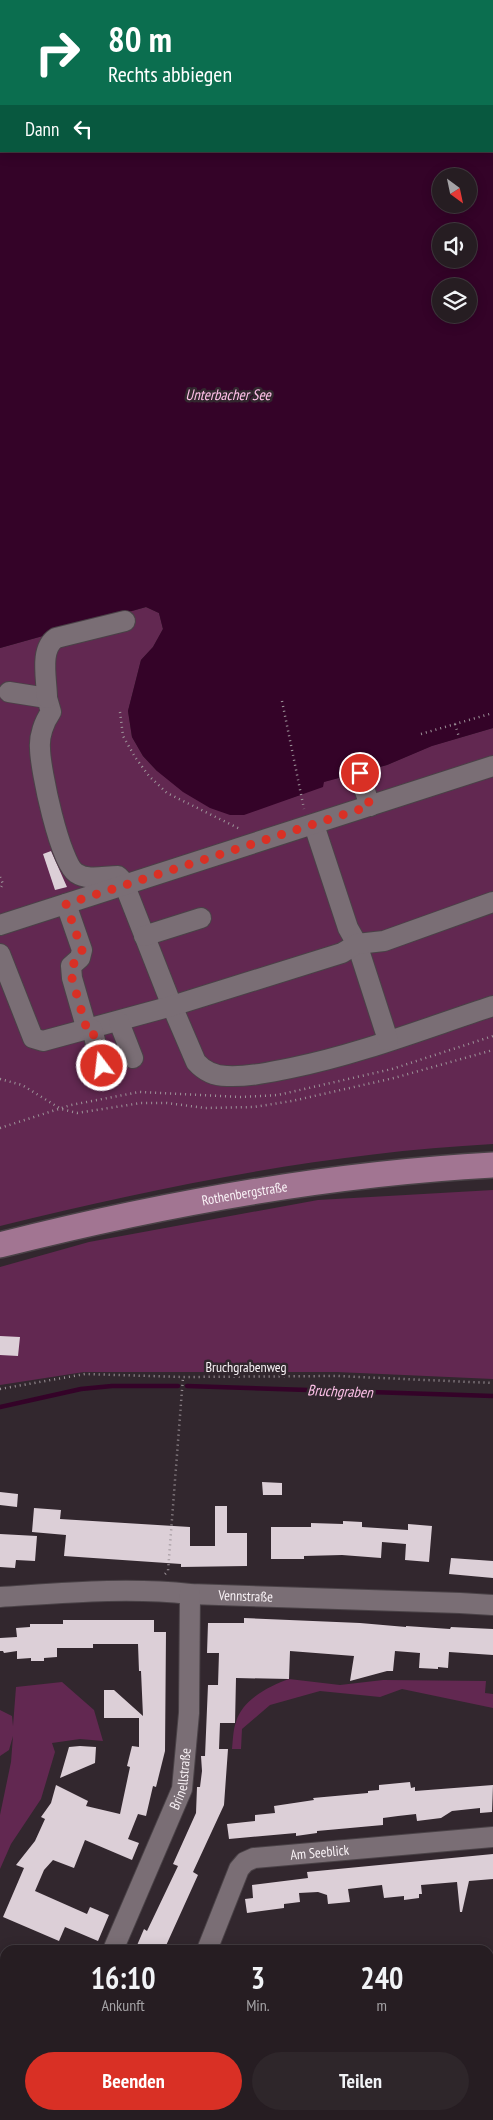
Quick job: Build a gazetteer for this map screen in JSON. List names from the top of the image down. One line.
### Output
{"streets":{"main road":["Rothenbergstraße"],"street":["Vennstraße","Brinellstraße","Am Seeblick"],"path":["Bruchgrabenweg"]},"crossings":[["Vennstraße","Brinellstraße"]],"water":["Unterbacher See","Bruchgraben"],"north":"bottom right","page":{"turn":["80 m","Rechts abbiegen"],"then":"Dann","eta":["16:10","Ankunft","3","Min.","240","m"],"buttons":["Beenden","Teilen"]}}
